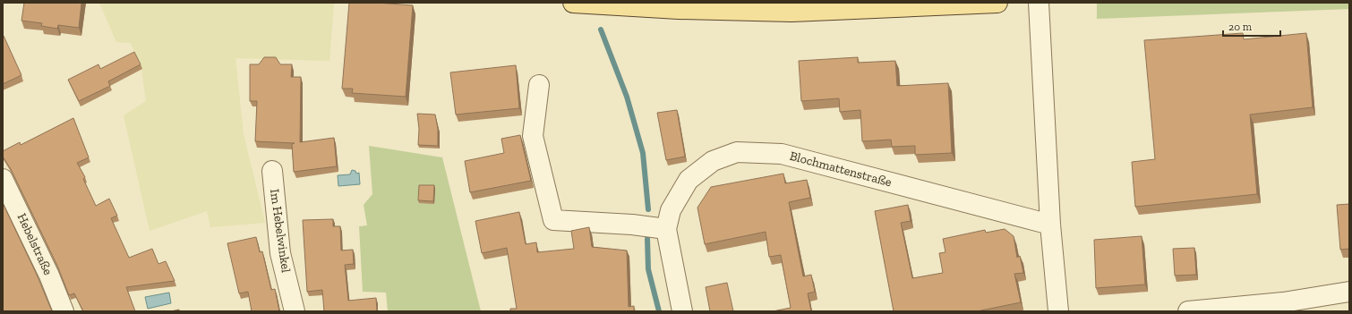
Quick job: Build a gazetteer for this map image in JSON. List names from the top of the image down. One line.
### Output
{"streets":{"street":["Blochmattenstraße","Im Hebelwinkel","Hebelstraße"]},"scale_bar":"20 m"}
